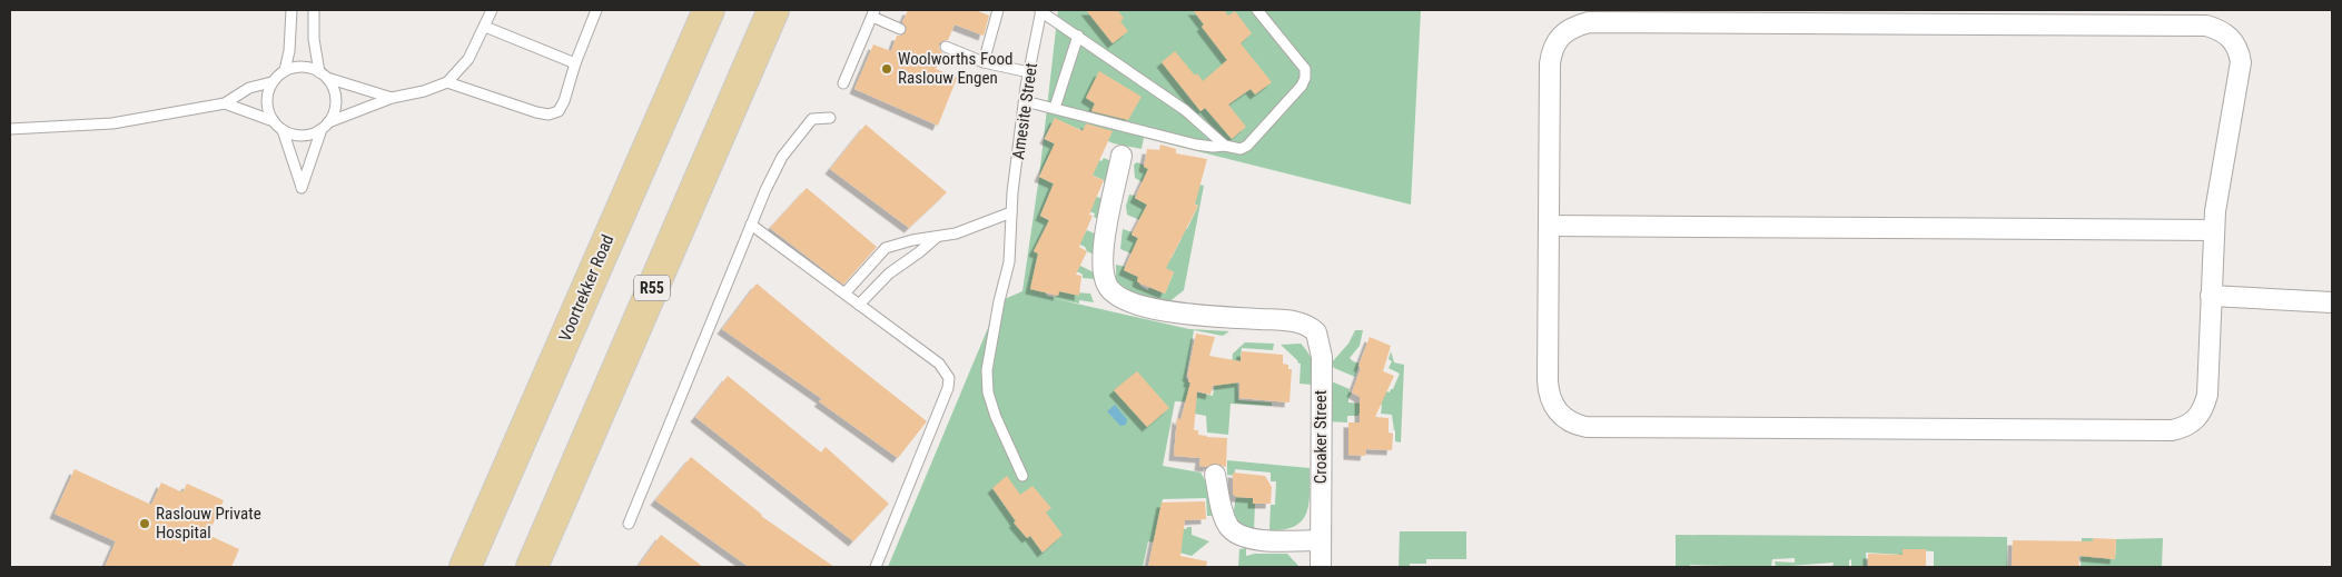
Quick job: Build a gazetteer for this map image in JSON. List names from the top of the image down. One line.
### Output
{"streets":{"main road":["Voortrekker Road","R55"],"street":["Croaker Street"],"lane":["Amesite Street"]},"places":["Woolworths Food Raslouw Engen","Raslouw Private Hospital"]}
